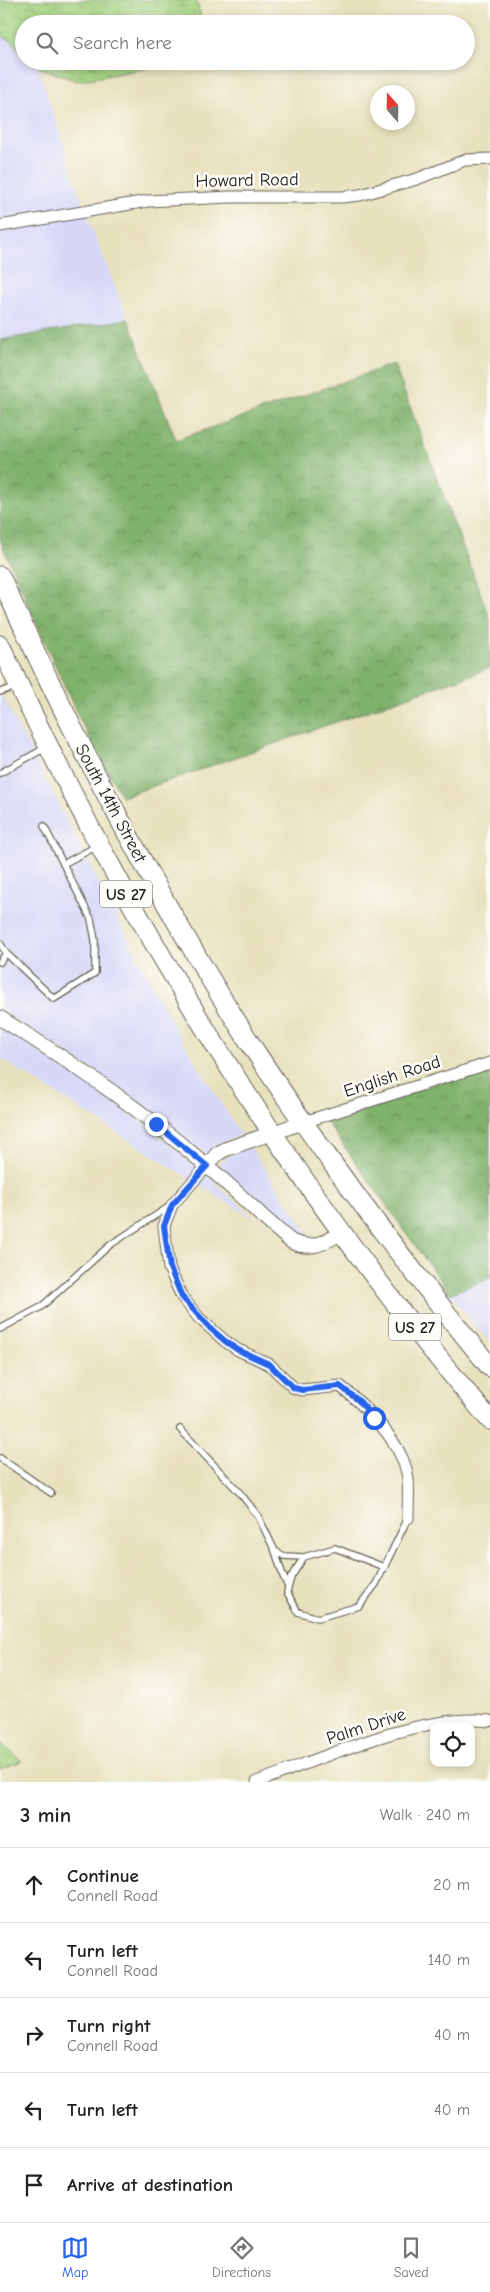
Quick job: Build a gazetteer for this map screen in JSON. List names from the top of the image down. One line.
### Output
{"streets":{"highway":["South 14th Street","US 27"],"street":["Howard Road","English Road","Palm Drive"]},"crossings":[["South 14th Street","US 27"],["South 14th Street","English Road"],["US 27","English Road"]],"north":"top","page":{"search":"Search here","heading":["3 min","Walk · 240 m"],"list":[["Continue","Connell Road","20 m"],["Turn left","Connell Road","140 m"],["Turn right","Connell Road","40 m"],["Turn left","40 m"],"Arrive at destination"],"nav":["Map","Directions","Saved"]}}
